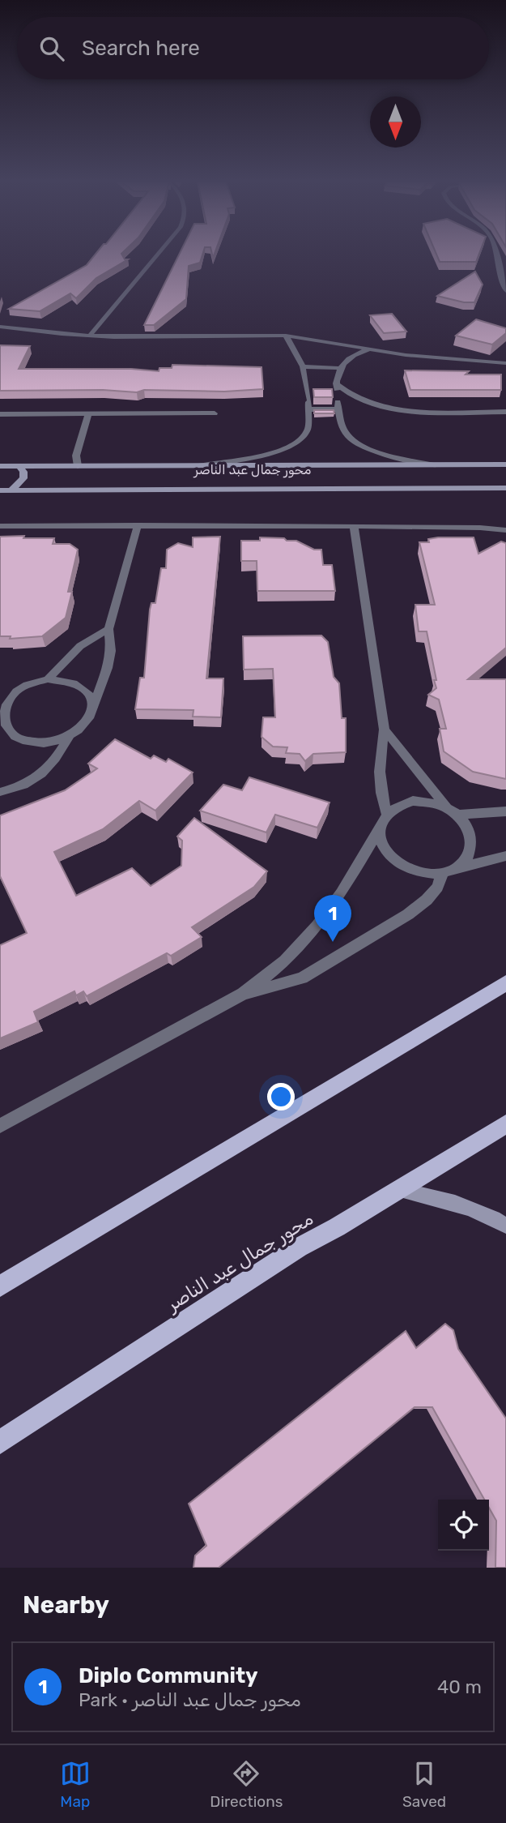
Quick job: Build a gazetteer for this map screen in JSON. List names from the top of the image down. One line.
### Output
{"streets":{"main road":["محور جمال عبد الناصر"]},"north":"bottom","page":{"search":"Search here","pins":"1","heading":"Nearby","list":[{"mark":"1","name":"Diplo Community","note":"Park · محور جمال عبد الناصر","value":"40 m"}],"nav":["Map","Directions","Saved"]}}
